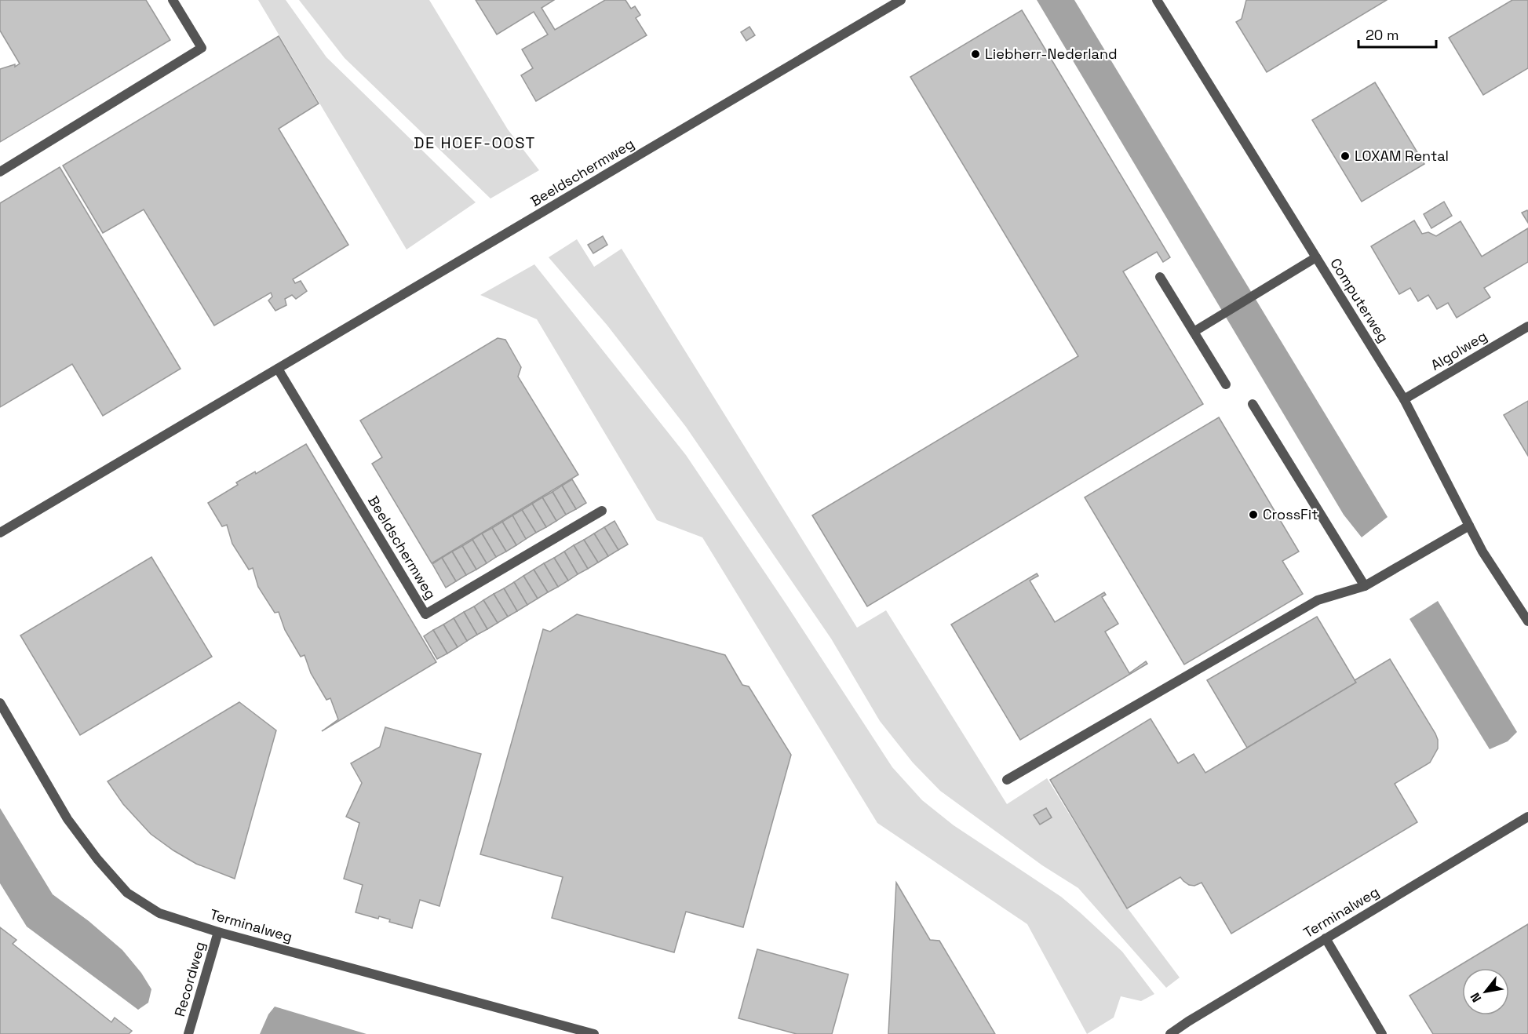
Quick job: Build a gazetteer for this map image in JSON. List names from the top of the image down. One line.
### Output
{"streets":{"street":["Beeldschermweg","Computerweg","Algolweg","Terminalweg","Recordweg"]},"crossings":[["Computerweg","Algolweg"],["Terminalweg","Recordweg"]],"districts":["DE HOEF-OOST"],"places":["Liebherr-Nederland","LOXAM Rental","CrossFit"],"scale_bar":"20 m","north":"bottom left"}
